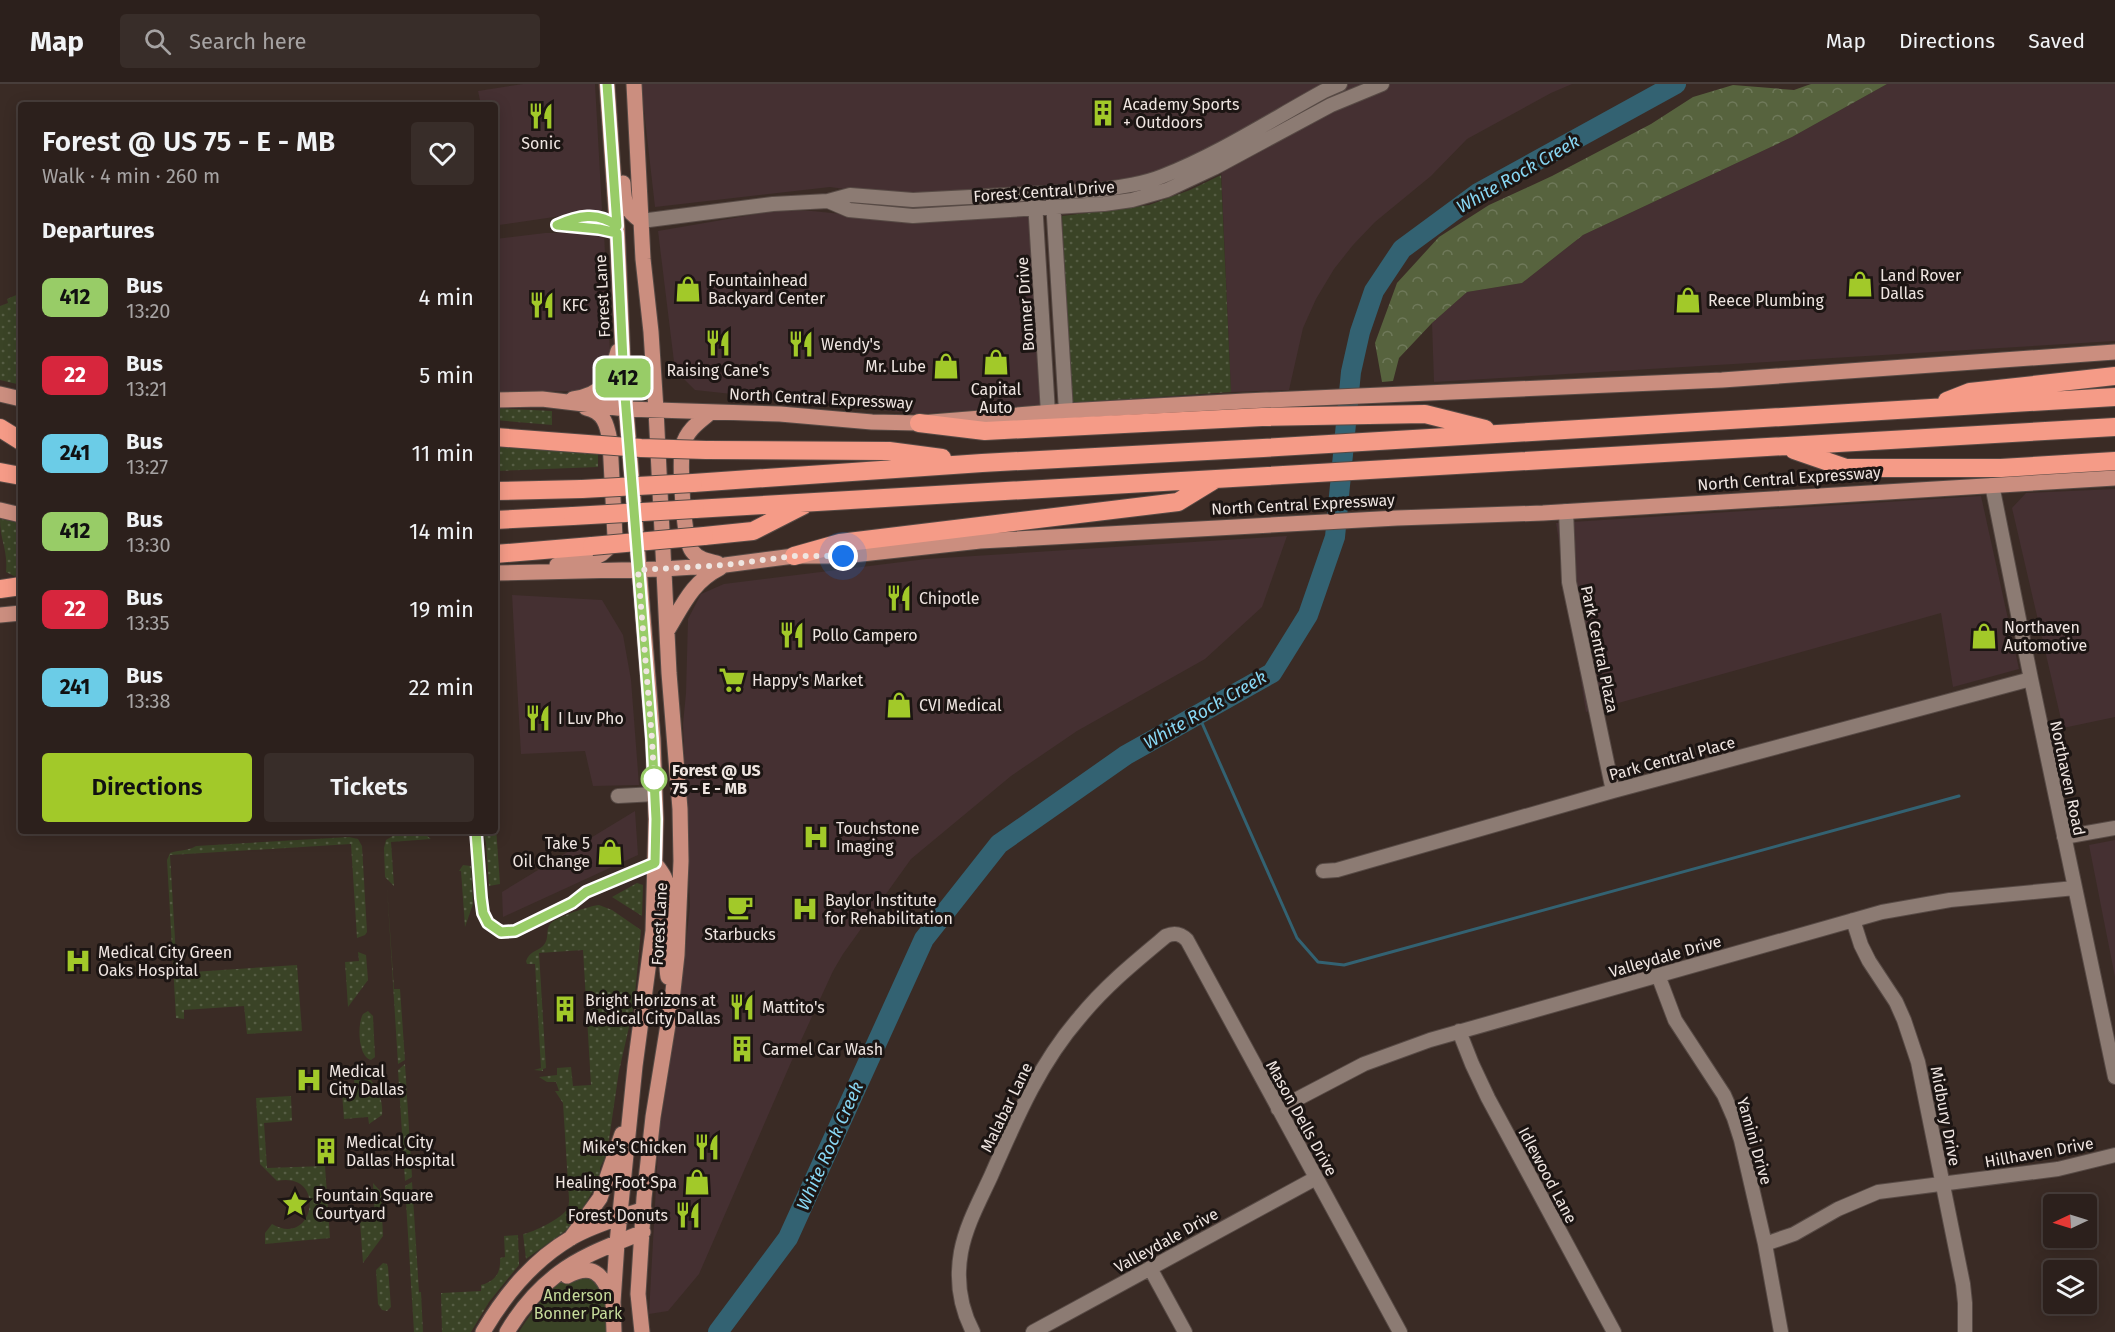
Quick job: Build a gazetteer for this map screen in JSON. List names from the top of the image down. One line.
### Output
{"streets":{"highway":["North Central Expressway"],"main road":["Forest Lane"],"street":["Forest Central Drive","Bonner Drive","Park Central Plaza","Park Central Place","Northaven Road","Valleydale Drive","Malabar Lane","Midbury Drive","Mason Dells Drive","Yamini Drive","Hillhaven Drive","Idlewood Lane"]},"crossings":[["Forest Central Drive","Forest Lane"],["Forest Central Drive","Bonner Drive"],["Forest Lane","North Central Expressway"],["Bonner Drive","North Central Expressway"],["North Central Expressway","Park Central Plaza"],["North Central Expressway","Northaven Road"],["Park Central Plaza","Park Central Place"],["Park Central Place","Northaven Road"],["Northaven Road","Valleydale Drive"],["Valleydale Drive","Midbury Drive"],["Valleydale Drive","Mason Dells Drive"],["Valleydale Drive","Yamini Drive"],["Valleydale Drive","Idlewood Lane"],["Malabar Lane","Mason Dells Drive"],["Midbury Drive","Hillhaven Drive"],["Yamini Drive","Hillhaven Drive"]],"water":["White Rock Creek"],"parks":["Anderson Bonner Park"],"places":{"building":["Academy Sports + Outdoors","Bright Horizons at Medical City Dallas","Carmel Car Wash","Medical City Dallas Hospital"],"restaurant":["Sonic","KFC","Raising Cane's","Wendy's","Chipotle","Pollo Campero","I Luv Pho","Mattito's","Mike's Chicken","Forest Donuts"],"shop":["Land Rover Dallas","Fountainhead Backyard Center","Reece Plumbing","Capital Auto","Mr. Lube","Northaven Automotive","CVI Medical","Take 5 Oil Change","Healing Foot Spa"],"supermarket":["Happy's Market"],"other":["Forest @ US 75 - E - MB"],"hospital":["Touchstone Imaging","Baylor Institute for Rehabilitation","Medical City Green Oaks Hospital","Medical City Dallas"],"cafe":["Starbucks"],"place":["Fountain Square Courtyard"]},"lines":["bus line 412"],"north":"left","page":{"header":"Map","search":"Search here","nav":["Map","Directions","Saved"],"on_map":"412","heading":[["Forest @ US 75 - E - MB","Walk · 4 min · 260 m"],"Departures"],"list":[{"mark":"412","name":"Bus","note":"13:20","value":"4 min"},{"mark":"22","name":"Bus","note":"13:21","value":"5 min"},{"mark":"241","name":"Bus","note":"13:27","value":"11 min"},{"mark":"412","name":"Bus","note":"13:30","value":"14 min"},{"mark":"22","name":"Bus","note":"13:35","value":"19 min"},{"mark":"241","name":"Bus","note":"13:38","value":"22 min"}],"buttons":["Directions","Tickets"]}}
